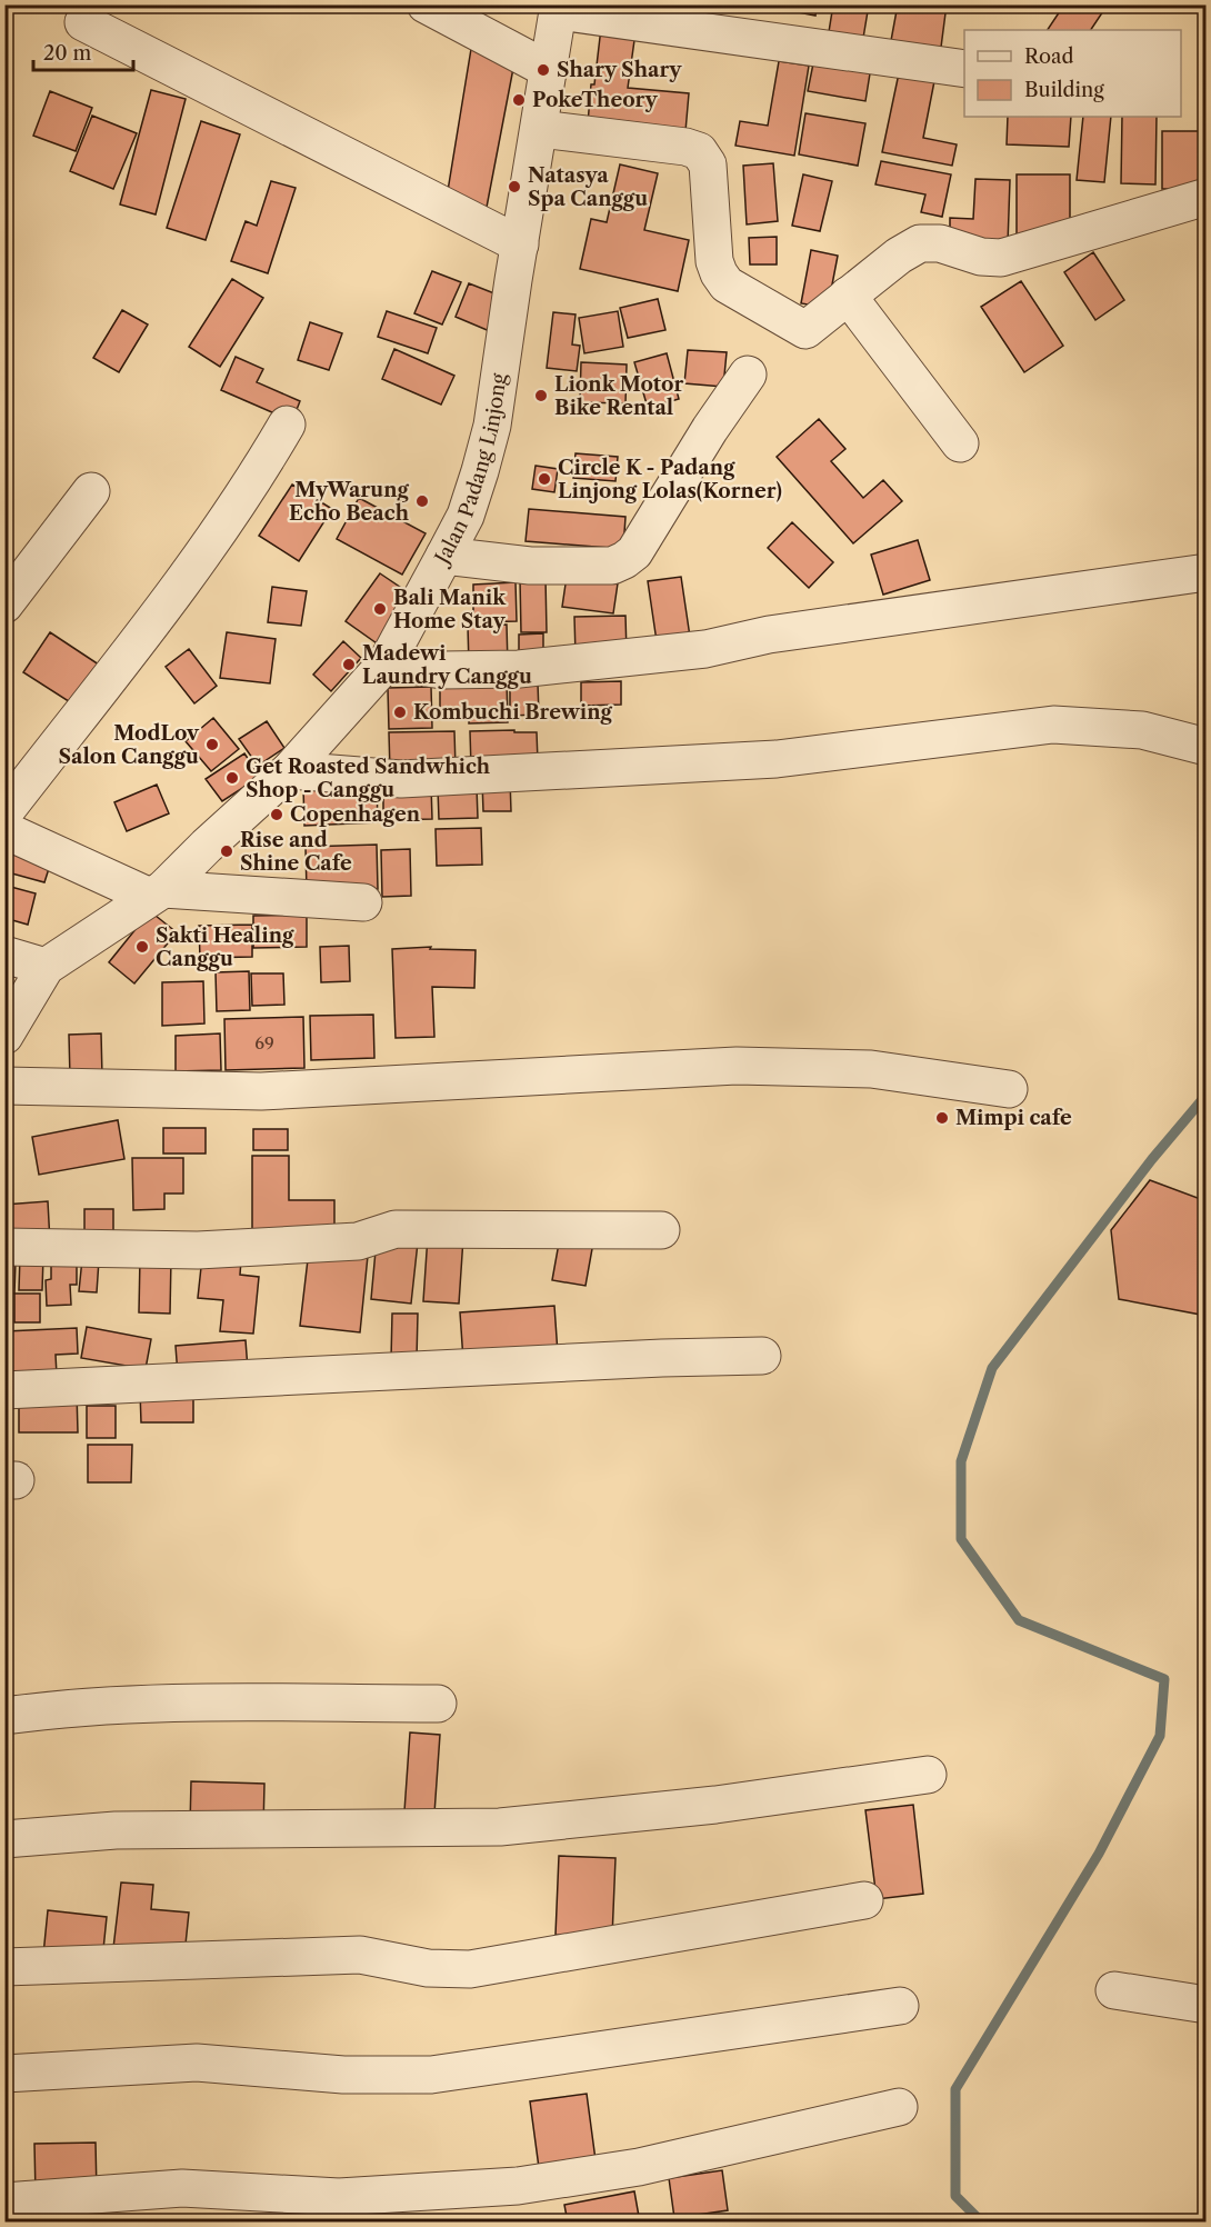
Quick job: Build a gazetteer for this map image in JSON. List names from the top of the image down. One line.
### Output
{"streets":{"street":["Jalan Padang Linjong"]},"places":["Shary Shary","PokeTheory","Natasya Spa Canggu","Lionk Motor Bike Rental","Circle K - Padang Linjong Lolas(Korner)","MyWarung Echo Beach","Bali Manik Home Stay","Madewi Laundry Canggu","Kombuchi Brewing","ModLov Salon Canggu","Get Roasted Sandwhich Shop - Canggu","Copenhagen","Rise and Shine Cafe","Sakti Healing Canggu","Mimpi cafe"],"house_numbers":["69"],"legend":["Road","Building"],"scale_bar":"20 m"}
